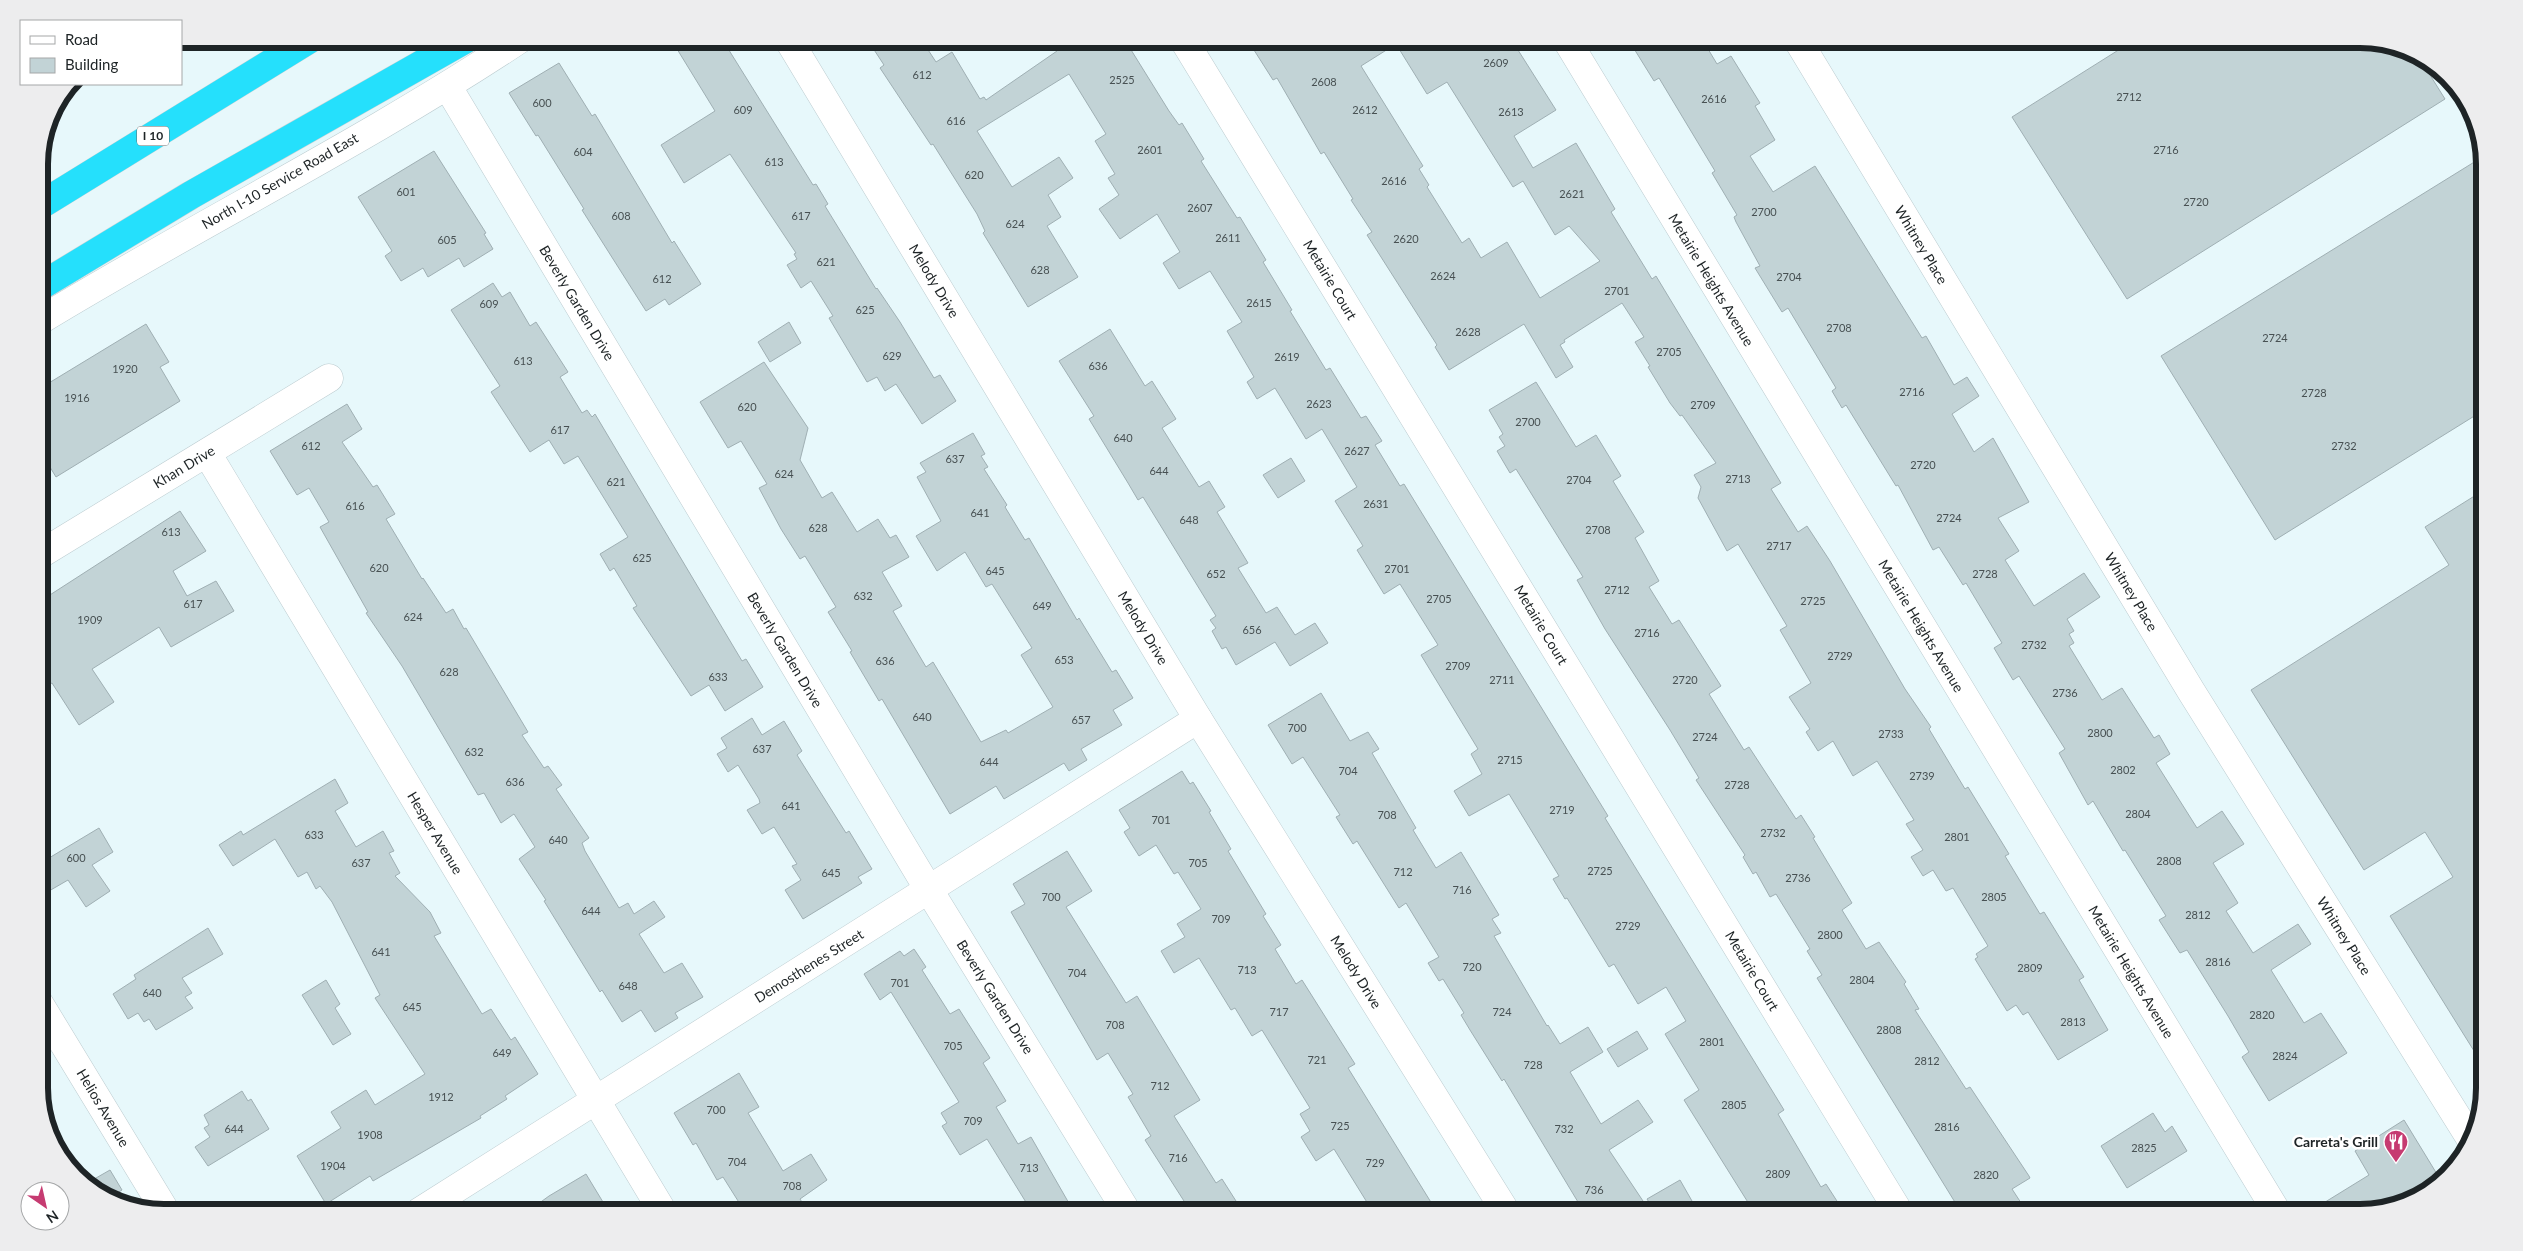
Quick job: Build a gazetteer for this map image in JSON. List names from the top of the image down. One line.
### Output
{"streets":{"highway":["I 10"],"street":["North I-10 Service Road East","Whitney Place","Metairie Court","Metairie Heights Avenue","Melody Drive","Beverly Garden Drive","Khan Drive","Hesper Avenue","Demosthenes Street","Helios Avenue"]},"crossings":[["North I-10 Service Road East","Beverly Garden Drive"],["Melody Drive","Demosthenes Street"],["Beverly Garden Drive","Demosthenes Street"],["Khan Drive","Hesper Avenue"],["Hesper Avenue","Demosthenes Street"]],"places":{"restaurant":["Carreta's Grill"]},"house_numbers":["2609","612","2525","2608","2712","2616","600","609","2612","2613","616","2601","2716","604","613","620","2616","601","2621","2720","2607","2700","608","617","624","2611","2620","605","621","628","2624","2704","612","2701","2615","609","625","2708","2628","2724","2705","629","2619","613","636","1920","2716","2728","1916","2623","2709","620","2700","617","640","612","2732","2627","637","2720","644","624","2713","2704","621","2631","616","641","2724","648","628","2708","613","2717","625","620","2701","645","652","2728","2712","632","2705","2725","617","649","624","1909","656","2716","2732","2729","653","636","2709","628","633","2711","2720","2736","640","657","700","2800","2733","2724","637","632","2715","644","2802","704","2739","636","2728","641","2719","2804","708","701","2732","633","2801","640","600","2808","637","705","2725","712","645","2736","716","700","2805","644","2812","709","2729","2800","641","2816","720","2809","713","704","2804","701","648","640","645","717","724","2820","2813","708","2808","2801","705","649","2824","721","2812","728","712","1912","2805","700","709","725","2816","644","732","1908","2825","716","704","729","1904","713","2809","2820","708","736"],"legend":["Road","Building"],"north":"bottom right"}
